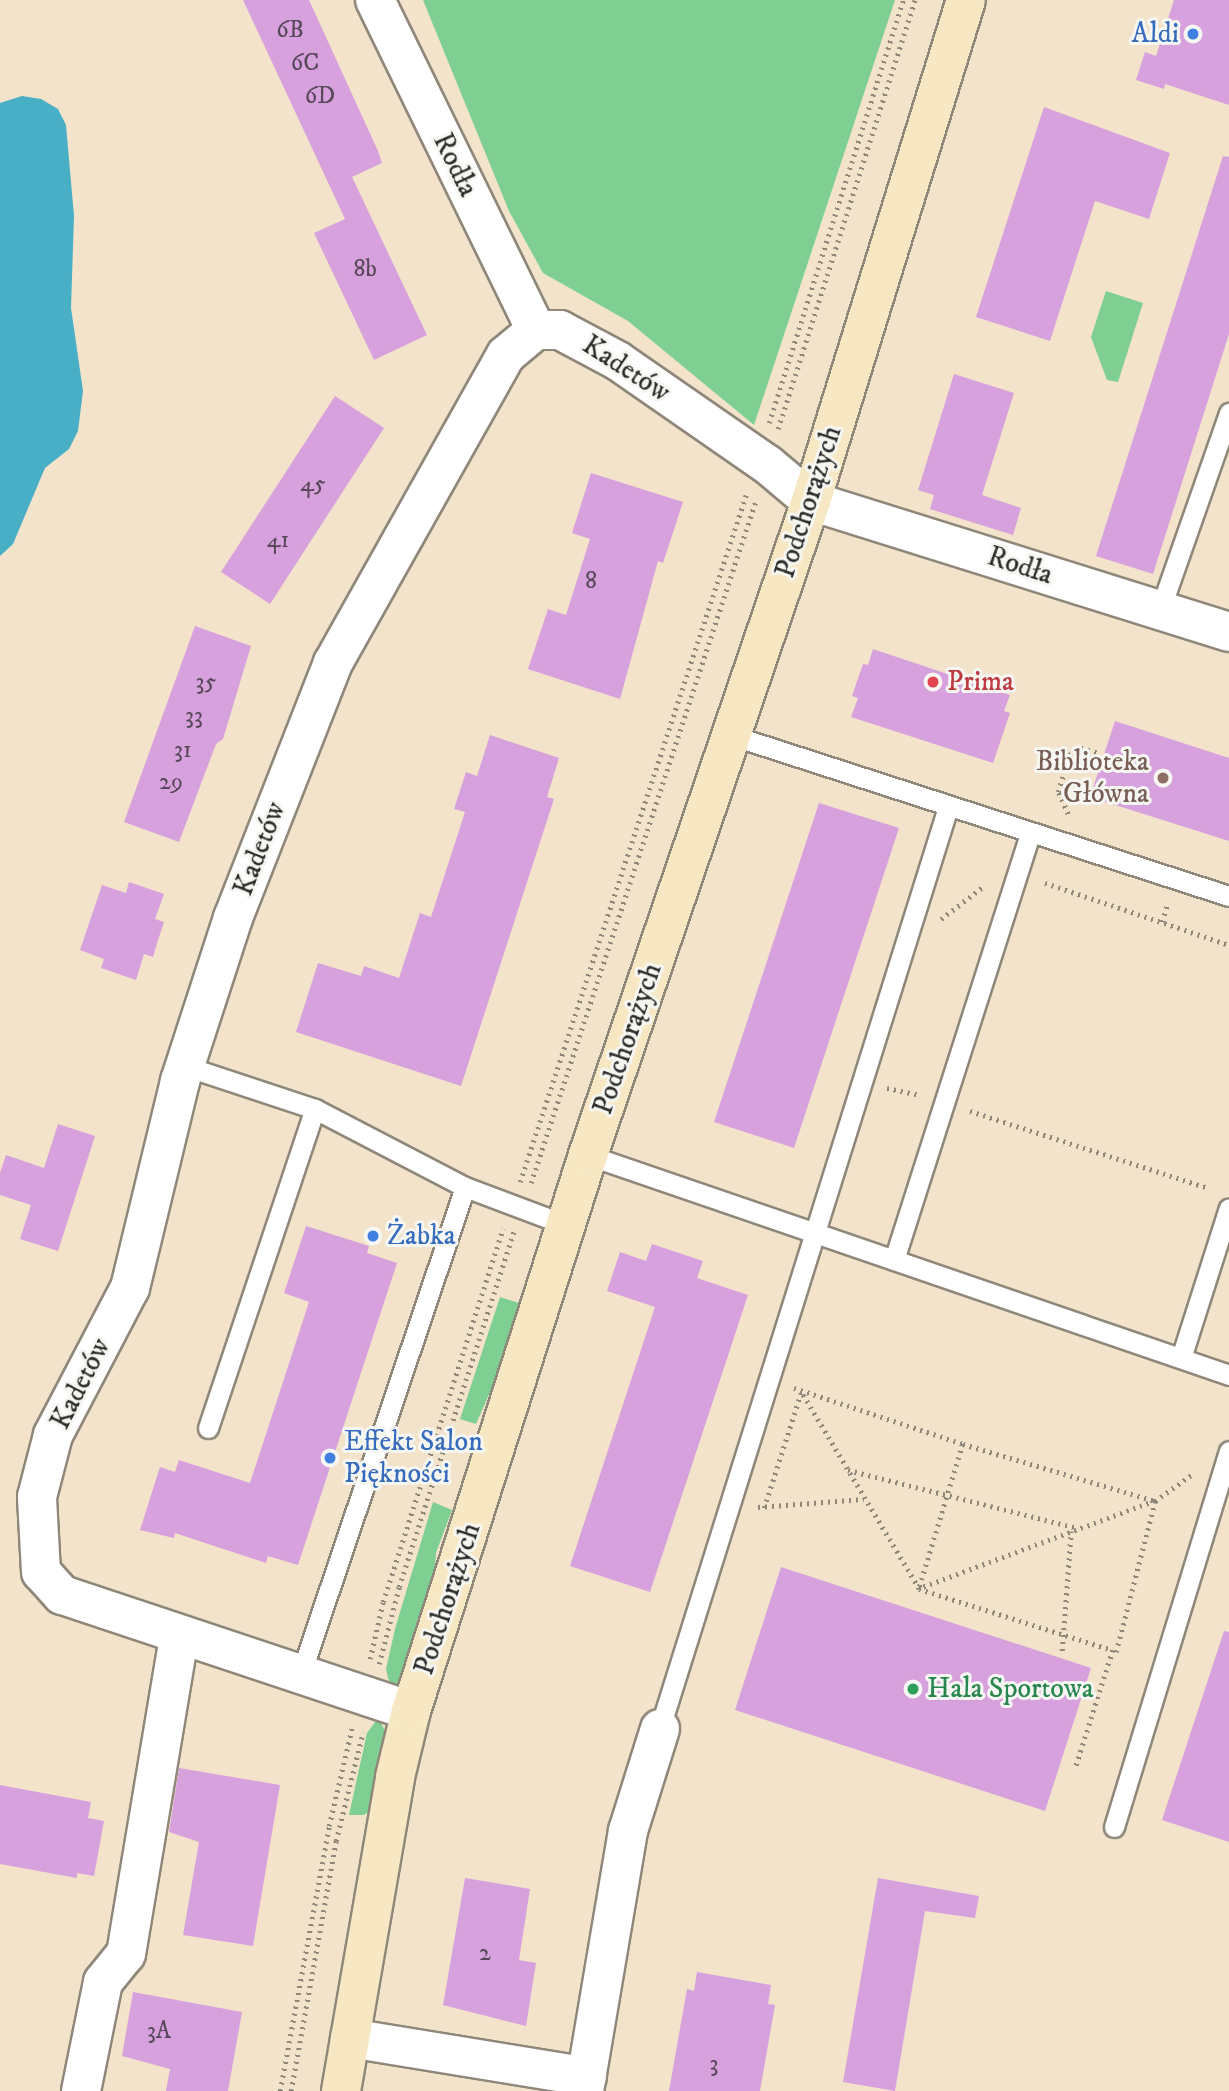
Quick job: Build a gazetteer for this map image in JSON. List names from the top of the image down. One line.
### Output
{"streets":{"street":["Rodła","Kadetów","Podchorążych"]},"crossings":[["Rodła","Kadetów"],["Rodła","Podchorążych"],["Kadetów","Podchorążych"]],"places":["Aldi","Prima","Biblioteka Główna","Żabka","Effekt Salon Piękności","Hala Sportowa"],"house_numbers":["6B","6C","6D","8b","45","41","8","35","33","31","29","2","3A","3"]}
